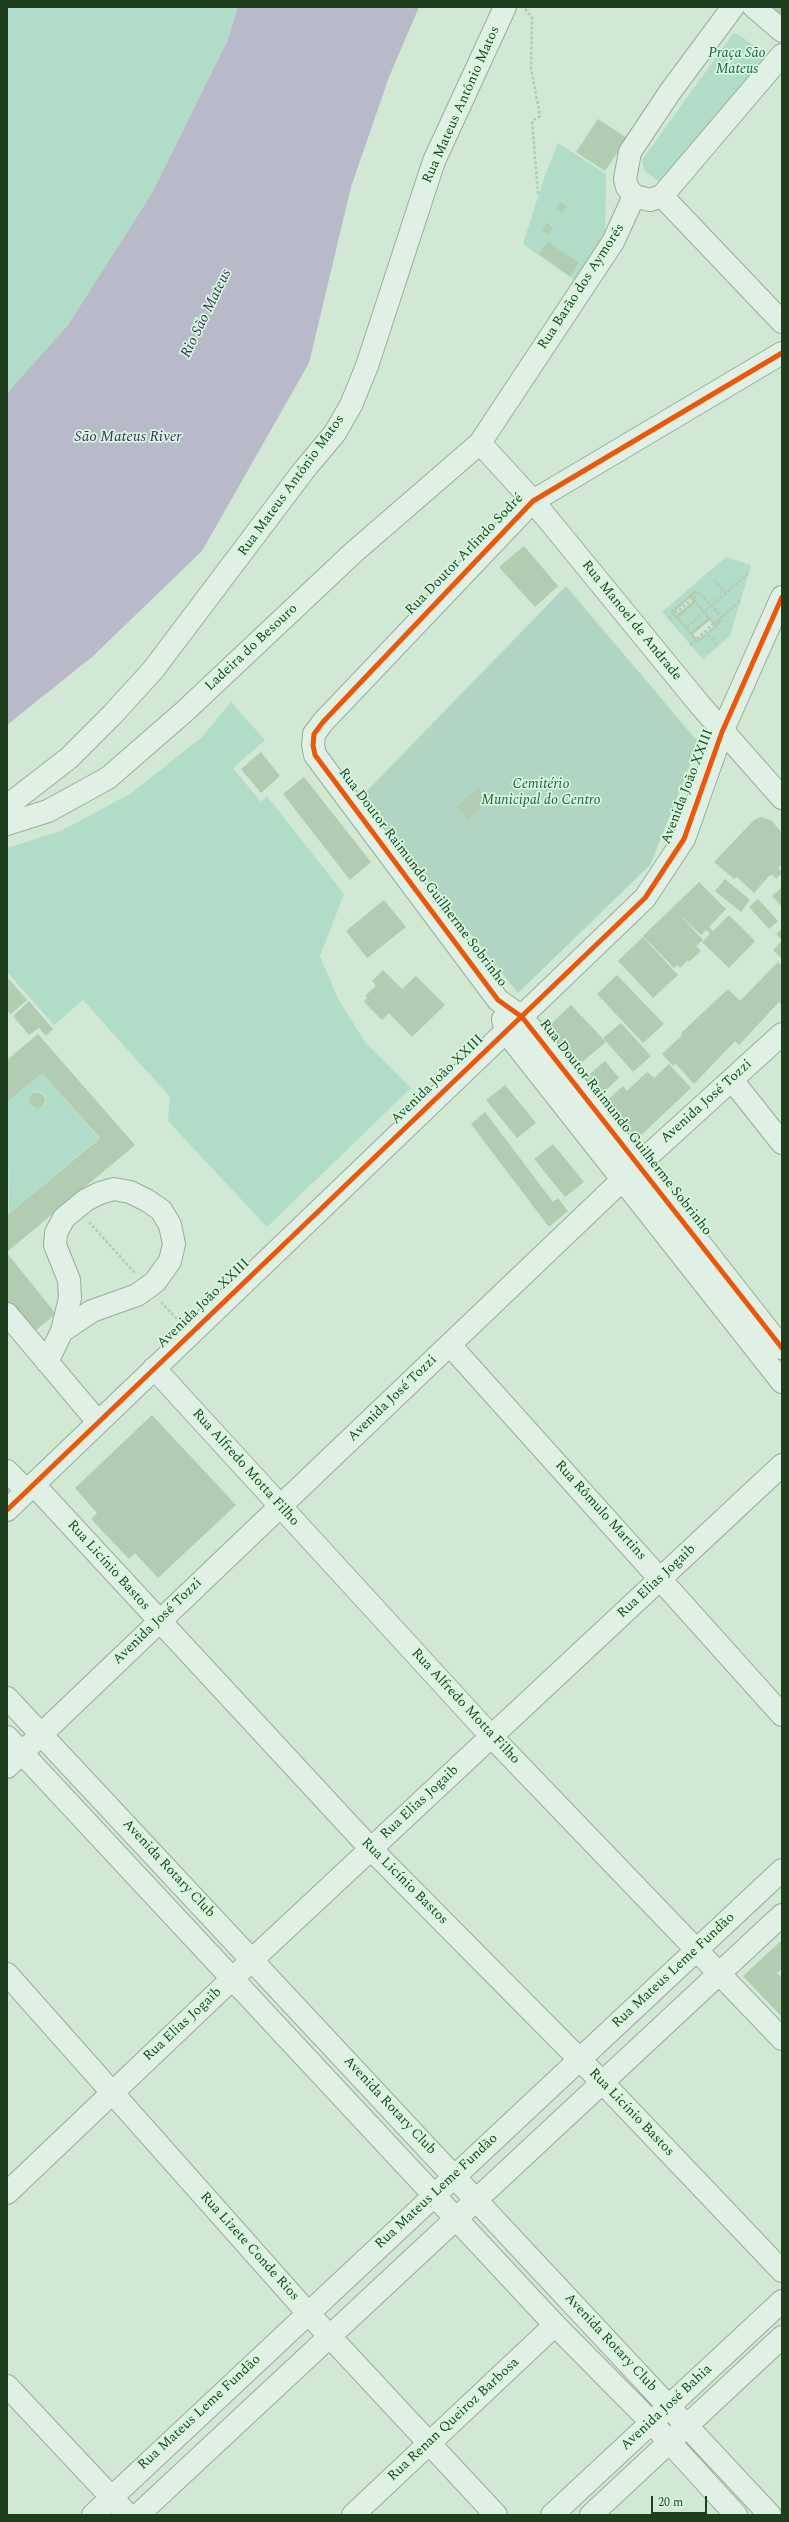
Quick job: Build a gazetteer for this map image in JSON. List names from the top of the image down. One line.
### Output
{"streets":{"street":["Rua Mateus Antônio Matos","Rua Barão dos Aymorés","Rua Doutor Arlindo Sodré","Rua Manoel de Andrade","Ladeira do Besouro","Avenida João XXIII","Rua Doutor Raimundo Guilherme Sobrinho","Avenida José Tozzi","Rua Alfredo Motta Filho","Rua Rômulo Martins","Rua Licínio Bastos","Rua Elias Jogaib","Avenida Rotary Club","Rua Mateus Leme Fundão","Rua Lizete Conde Rios","Avenida José Bahia","Rua Renan Queiroz Barbosa"]},"crossings":[["Rua Barão dos Aymorés","Rua Manoel de Andrade"],["Rua Barão dos Aymorés","Ladeira do Besouro"],["Rua Doutor Arlindo Sodré","Rua Manoel de Andrade"],["Rua Doutor Arlindo Sodré","Rua Doutor Raimundo Guilherme Sobrinho"],["Rua Manoel de Andrade","Ladeira do Besouro"],["Rua Manoel de Andrade","Avenida João XXIII"],["Avenida João XXIII","Rua Doutor Raimundo Guilherme Sobrinho"],["Avenida João XXIII","Rua Alfredo Motta Filho"],["Avenida João XXIII","Rua Licínio Bastos"],["Rua Doutor Raimundo Guilherme Sobrinho","Avenida José Tozzi"],["Avenida José Tozzi","Rua Alfredo Motta Filho"],["Avenida José Tozzi","Rua Rômulo Martins"],["Avenida José Tozzi","Rua Licínio Bastos"],["Avenida José Tozzi","Avenida Rotary Club"],["Rua Alfredo Motta Filho","Rua Elias Jogaib"],["Rua Alfredo Motta Filho","Rua Mateus Leme Fundão"],["Rua Rômulo Martins","Rua Elias Jogaib"],["Rua Licínio Bastos","Rua Elias Jogaib"],["Rua Licínio Bastos","Rua Mateus Leme Fundão"],["Rua Elias Jogaib","Avenida Rotary Club"],["Rua Elias Jogaib","Rua Lizete Conde Rios"],["Avenida Rotary Club","Rua Mateus Leme Fundão"],["Avenida Rotary Club","Avenida José Bahia"],["Avenida Rotary Club","Rua Renan Queiroz Barbosa"],["Rua Mateus Leme Fundão","Rua Lizete Conde Rios"],["Rua Lizete Conde Rios","Rua Renan Queiroz Barbosa"]],"water":["Rio São Mateus","São Mateus River"],"parks":["Praça São Mateus","Cemitério Municipal do Centro"],"scale_bar":"20 m"}
